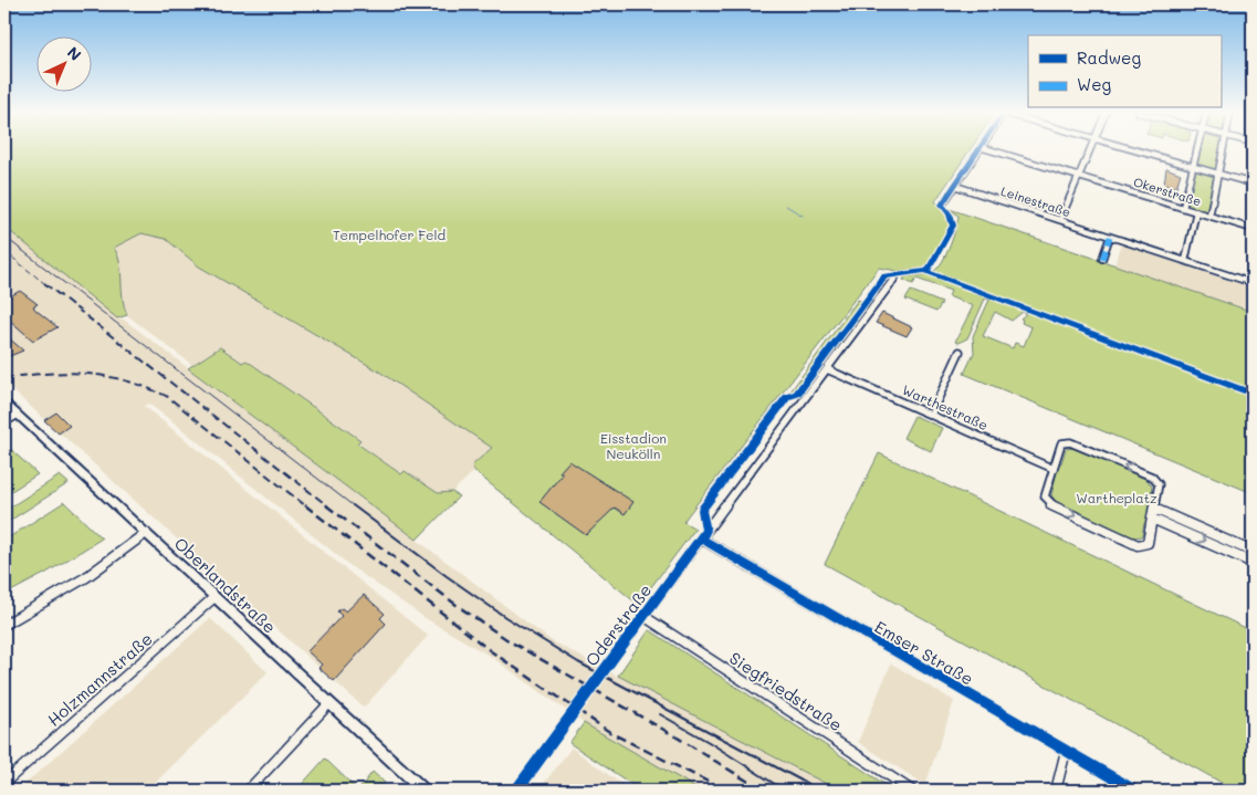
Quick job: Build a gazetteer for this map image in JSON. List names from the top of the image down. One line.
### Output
{"streets":{"street":["Okerstraße","Leinestraße","Warthestraße","Oberlandstraße","Oderstraße","Emser Straße","Holzmannstraße","Siegfriedstraße"]},"crossings":[["Warthestraße","Oderstraße"],["Oberlandstraße","Holzmannstraße"],["Oderstraße","Emser Straße"],["Oderstraße","Siegfriedstraße"]],"parks":["Tempelhofer Feld","Eisstadion Neukölln","Wartheplatz"],"legend":["Radweg","Weg"],"north":"top right"}
